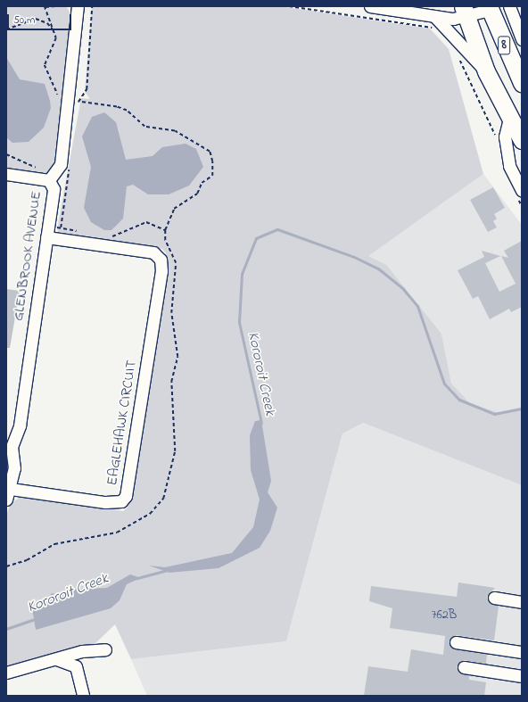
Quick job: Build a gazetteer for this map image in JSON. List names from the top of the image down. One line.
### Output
{"streets":{"highway":["8"],"street":["GLENBROOK AVENUE","EAGLEHAWK CIRCUIT"]},"crossings":[["GLENBROOK AVENUE","EAGLEHAWK CIRCUIT"]],"water":["Kororoit Creek"],"house_numbers":["762B"],"scale_bar":"50 m"}
